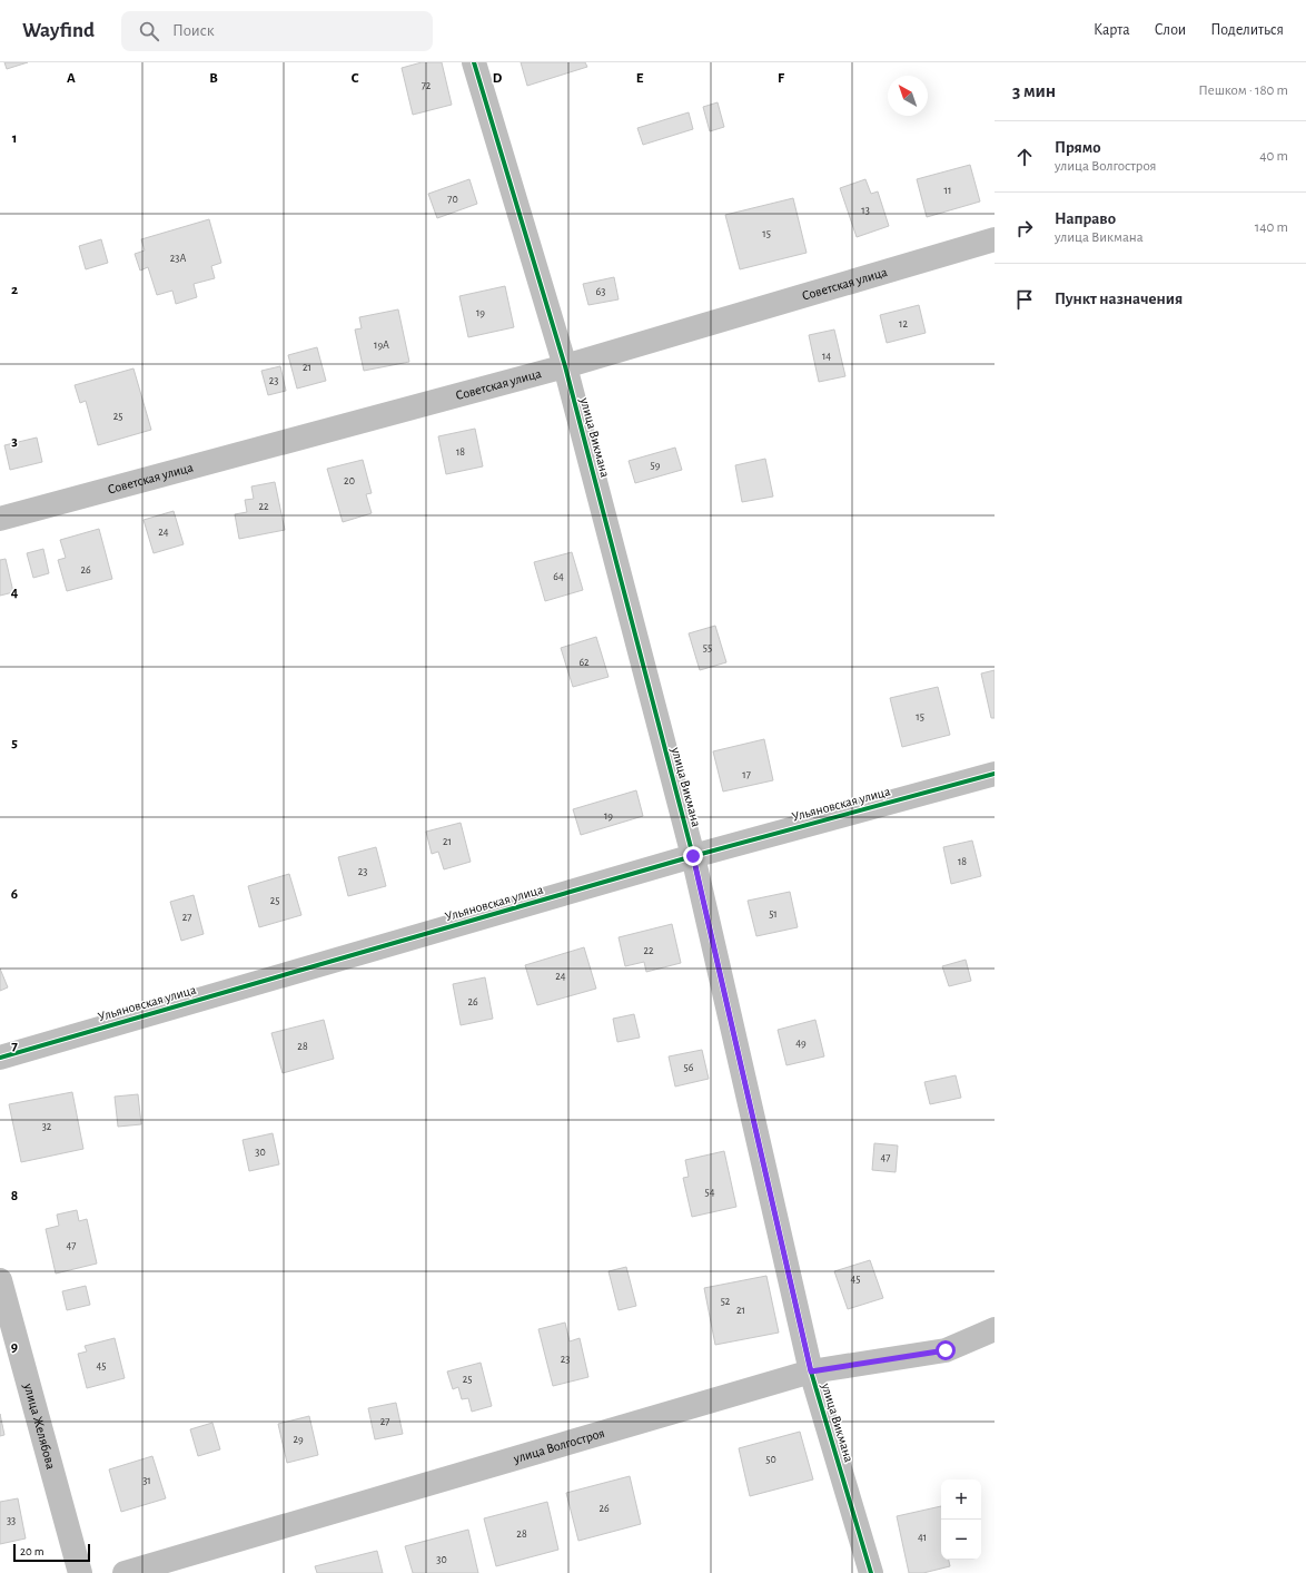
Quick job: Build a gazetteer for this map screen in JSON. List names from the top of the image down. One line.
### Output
{"streets":{"street":["Советская улица","улица Викмана","Ульяновская улица","улица Желябова","улица Волгостроя"]},"crossings":[["Советская улица","улица Викмана"],["улица Викмана","Ульяновская улица"],["улица Викмана","улица Волгостроя"]],"house_numbers":["72","11","70","13","15","23А","63","19","12","19А","14","21","23","25","18","59","20","22","24","26","64","55","62","15","17","19","21","18","23","25","51","27","22","24","26","49","28","56","32","30","47","54","47","45","52","21","23","45","25","27","29","50","31","26","33","28","41","30"],"scale_bar":"20 m","north":"top left","page":{"header":"Wayfind","search":"Поиск","nav":["Карта","Слои","Поделиться"],"heading":["3 мин","Пешком · 180 m"],"list":[["Прямо","улица Волгостроя","40 m"],["Направо","улица Викмана","140 m"],"Пункт назначения"],"map_buttons":["+","−"],"scale":"20 m"},"grid":{"columns":["A","B","C","D","E","F"],"rows":["1","2","3","4","5","6","7","8","9"]}}
